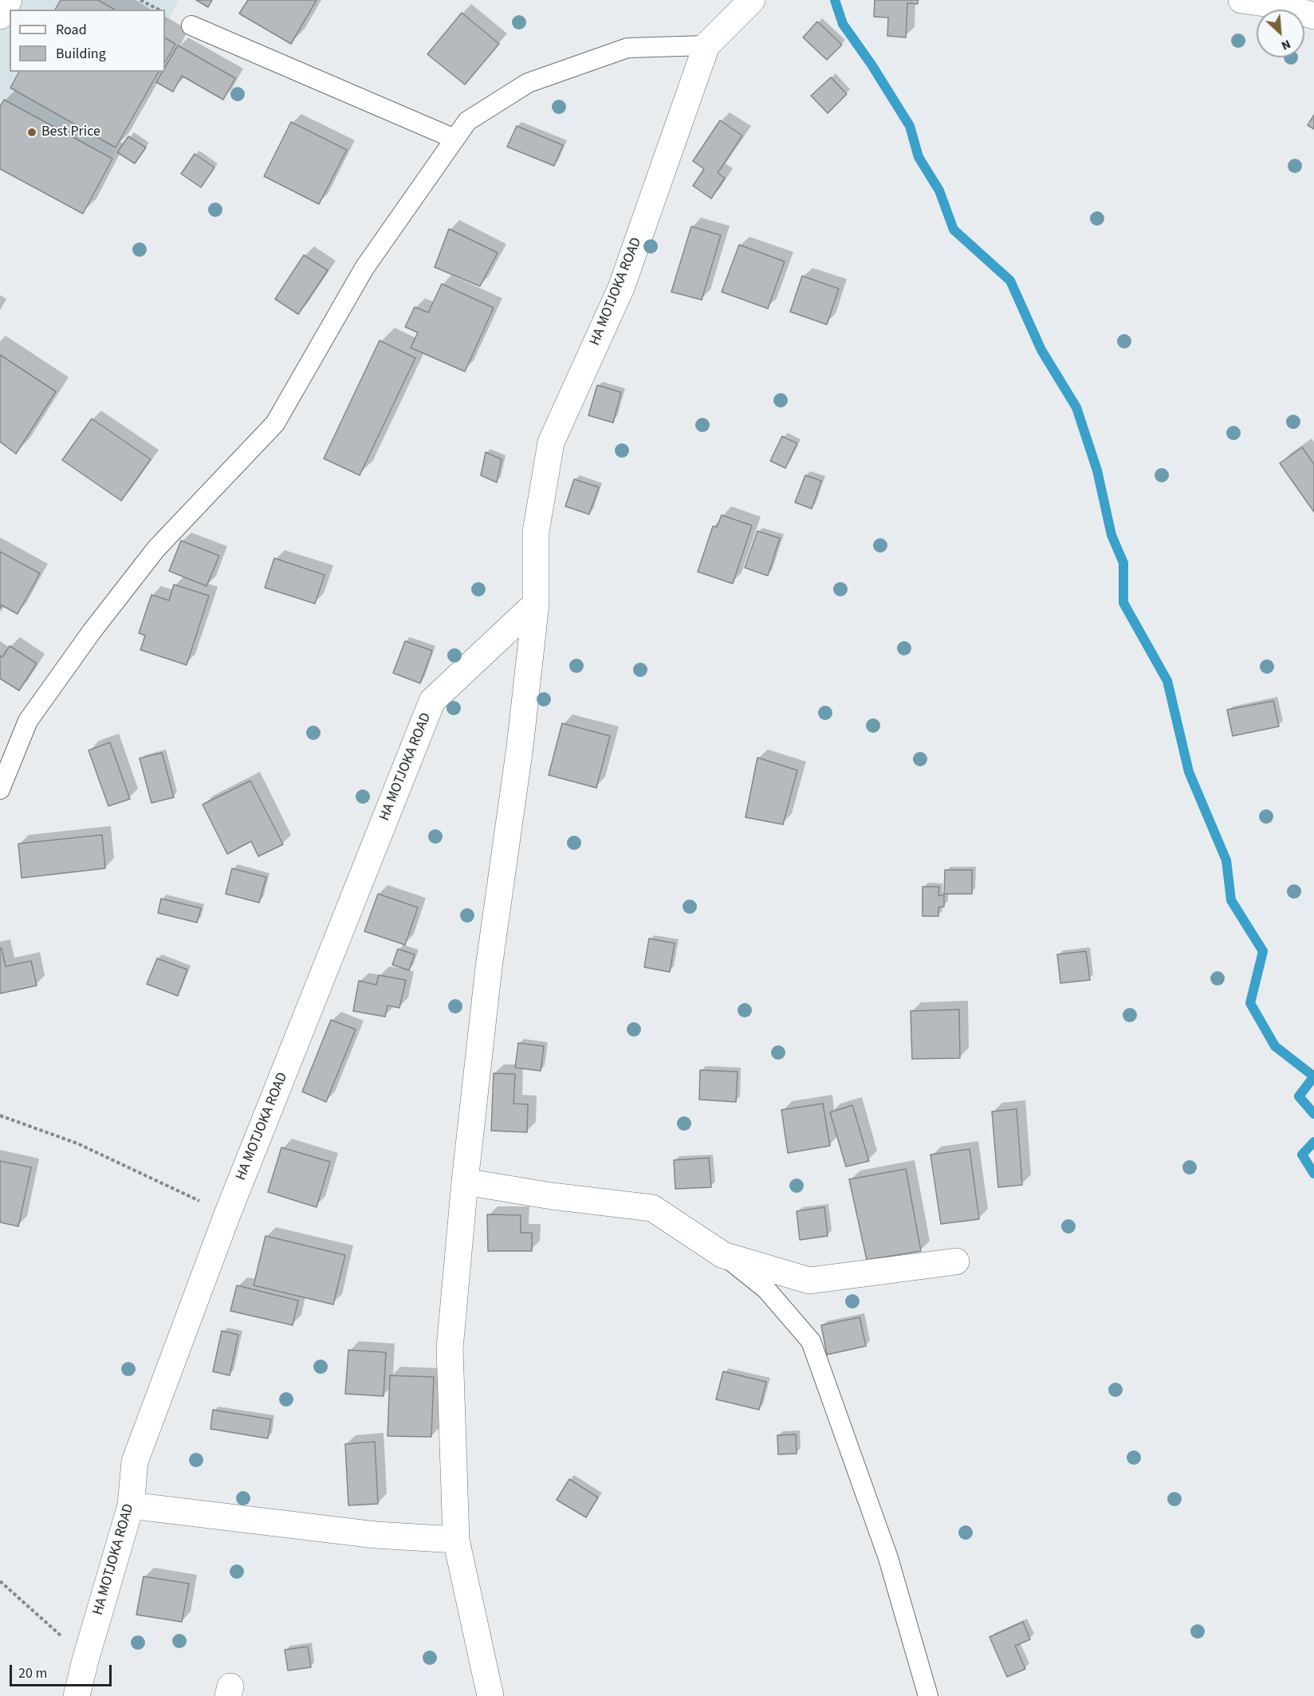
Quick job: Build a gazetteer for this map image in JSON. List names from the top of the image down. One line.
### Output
{"streets":{"street":["HA MOTJOKA ROAD"]},"places":["Best Price"],"legend":["Road","Building"],"scale_bar":"20 m","north":"bottom right"}
